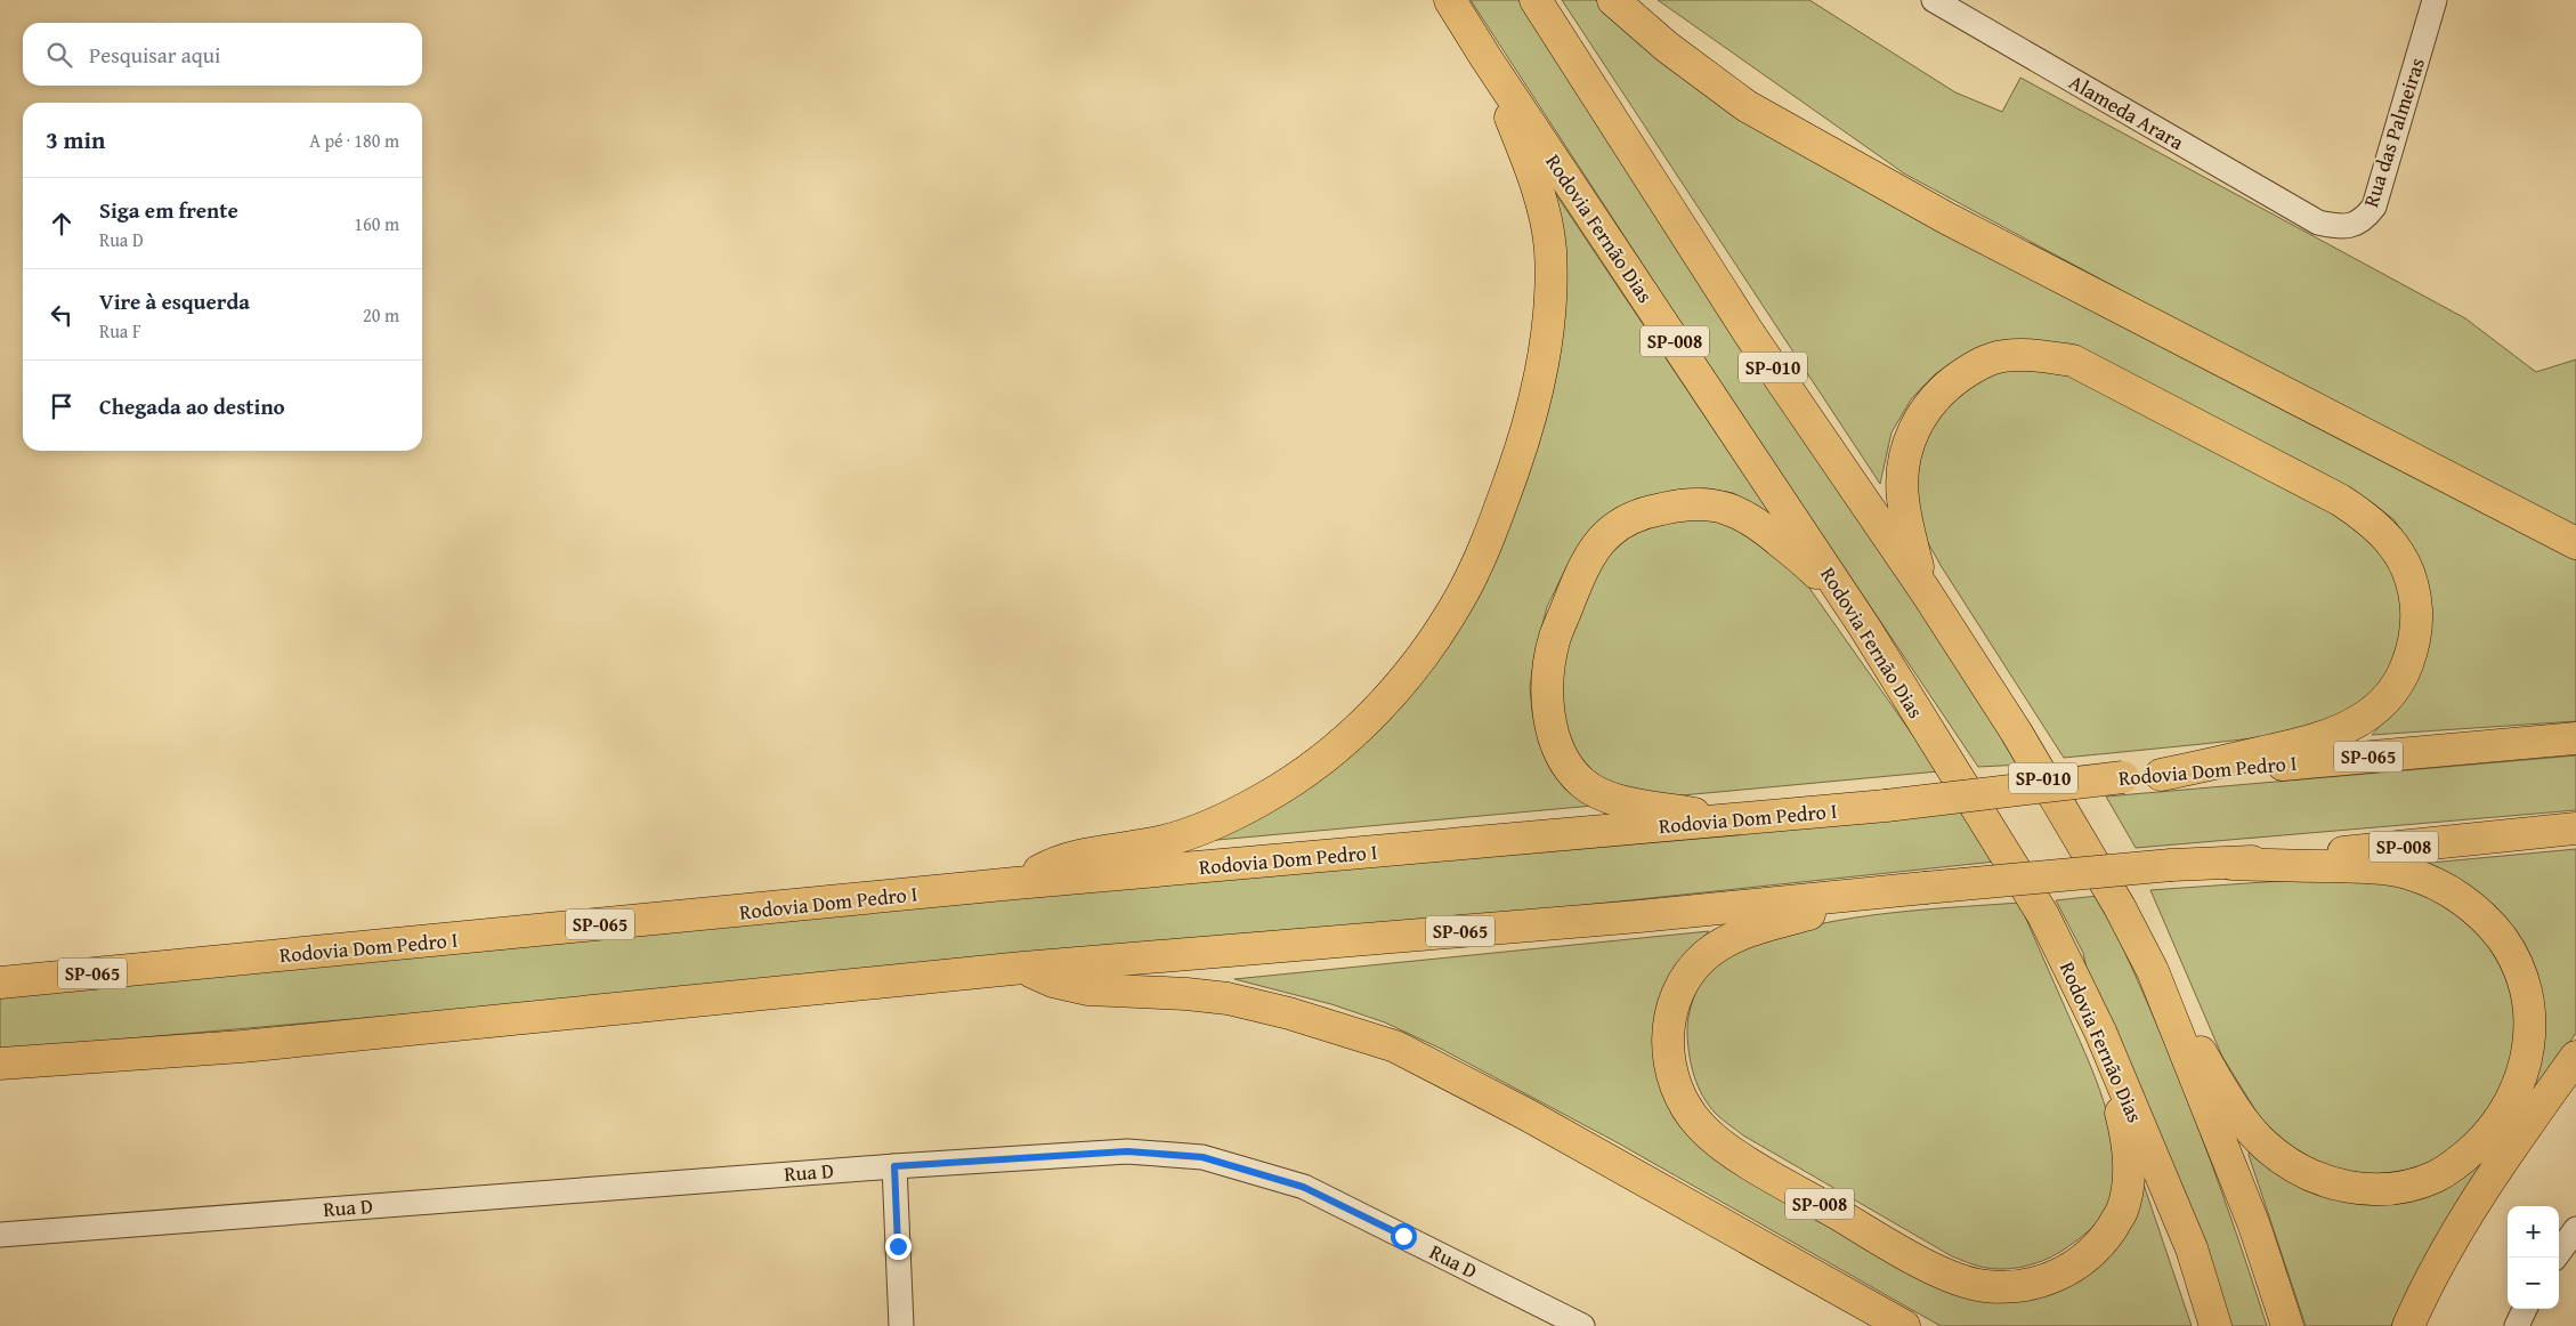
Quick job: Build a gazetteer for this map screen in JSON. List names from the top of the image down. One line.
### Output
{"streets":{"highway":["Rodovia Fernão Dias","SP-008","SP-010","SP-065","Rodovia Dom Pedro I"],"street":["Alameda Arara","Rua das Palmeiras","Rua D"]},"crossings":[["Alameda Arara","Rua das Palmeiras"],["Rodovia Fernão Dias","SP-008"],["SP-008","SP-065"]],"page":{"search":"Pesquisar aqui","heading":["3 min","A pé · 180 m"],"list":[["Siga em frente","Rua D","160 m"],["Vire à esquerda","Rua F","20 m"],"Chegada ao destino"],"map_buttons":["+","−"]}}
